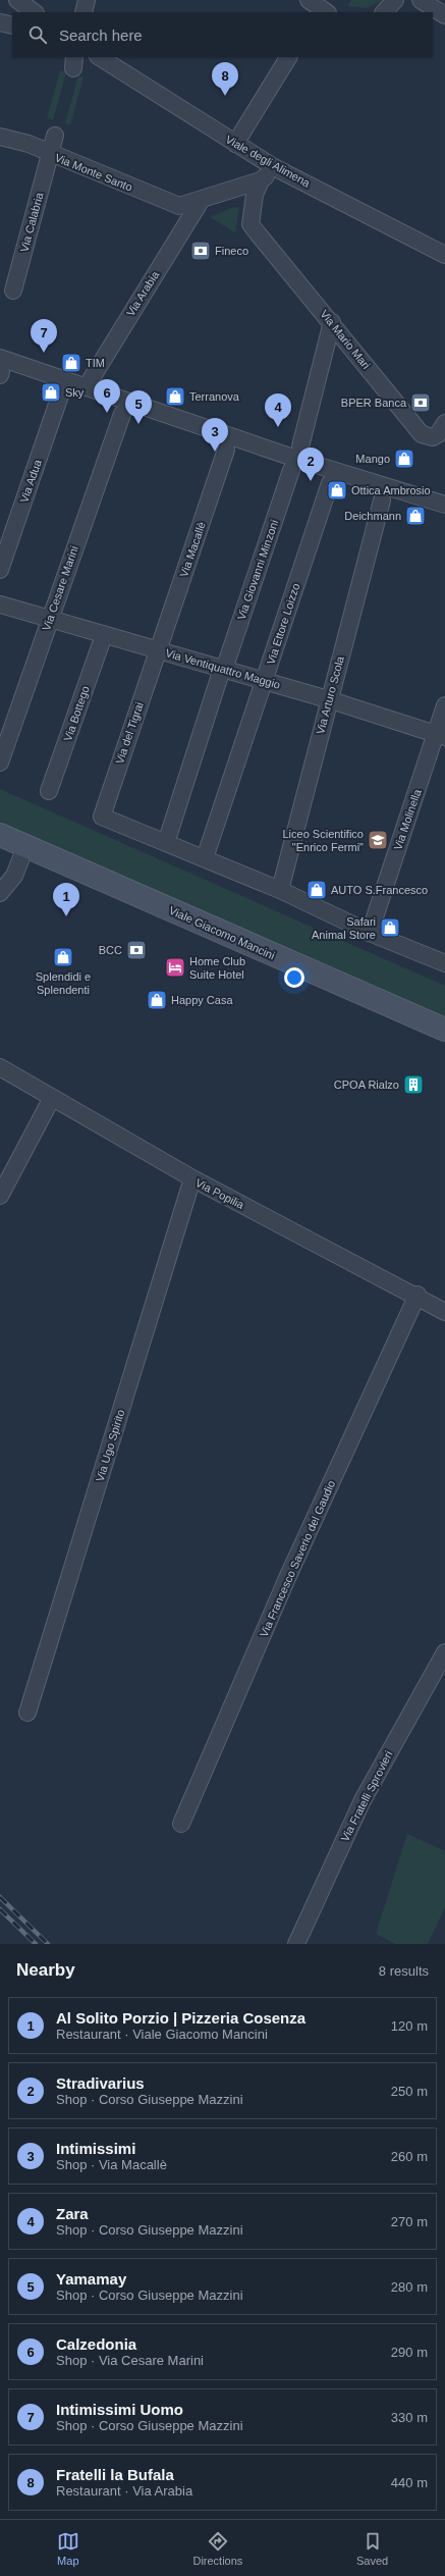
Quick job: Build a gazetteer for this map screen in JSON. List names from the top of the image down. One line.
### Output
{"streets":{"street":["Viale degli Alimena","Via Monte Santo","Via Calabria","Via Arabia","Via Mario Mari","Via Adua","Via Macallè","Via Giovanni Minzoni","Via Cesare Marini","Via Ettore Loizzo","Via Ventiquattro Maggio","Via Arturo Scola","Via Bottego","Via del Tigrai","Via Molinella","Viale Giacomo Mancini","Via Popilia","Via Ugo Spirito","Via Francesco Saverio del Gaudio","Via Fratelli Sprovieri"]},"crossings":[["Via Monte Santo","Via Calabria"],["Via Monte Santo","Via Arabia"],["Via Macallè","Via Ventiquattro Maggio"],["Via Macallè","Via del Tigrai"],["Via Giovanni Minzoni","Via Ventiquattro Maggio"],["Via Giovanni Minzoni","Via del Tigrai"],["Via Cesare Marini","Via Ventiquattro Maggio"],["Via Ettore Loizzo","Via Ventiquattro Maggio"],["Via Ventiquattro Maggio","Via Arturo Scola"],["Via Ventiquattro Maggio","Via Bottego"],["Via Ventiquattro Maggio","Via del Tigrai"],["Via Ventiquattro Maggio","Via Molinella"],["Via Popilia","Via Ugo Spirito"],["Via Popilia","Via Francesco Saverio del Gaudio"]],"places":{"bank":["Fineco","BPER Banca","BCC"],"shop":["TIM","Sky","Terranova","Mango","Ottica Ambrosio","Deichmann","AUTO S.Francesco","Safari Animal Store","Splendidi e Splendenti","Happy Casa"],"school or university":["Liceo Scientifico \"Enrico Fermi\""],"hotel":["Home Club Suite Hotel"],"building":["CPOA Rialzo"]},"page":{"search":"Search here","pins":["8","7","6","5","4","3","2","1"],"heading":["Nearby","8 results"],"list":[{"mark":"1","name":"Al Solito Porzio | Pizzeria Cosenza","note":"Restaurant · Viale Giacomo Mancini","value":"120 m"},{"mark":"2","name":"Stradivarius","note":"Shop · Corso Giuseppe Mazzini","value":"250 m"},{"mark":"3","name":"Intimissimi","note":"Shop · Via Macallè","value":"260 m"},{"mark":"4","name":"Zara","note":"Shop · Corso Giuseppe Mazzini","value":"270 m"},{"mark":"5","name":"Yamamay","note":"Shop · Corso Giuseppe Mazzini","value":"280 m"},{"mark":"6","name":"Calzedonia","note":"Shop · Via Cesare Marini","value":"290 m"},{"mark":"7","name":"Intimissimi Uomo","note":"Shop · Corso Giuseppe Mazzini","value":"330 m"},{"mark":"8","name":"Fratelli la Bufala","note":"Restaurant · Via Arabia","value":"440 m"}],"nav":["Map","Directions","Saved"]}}
